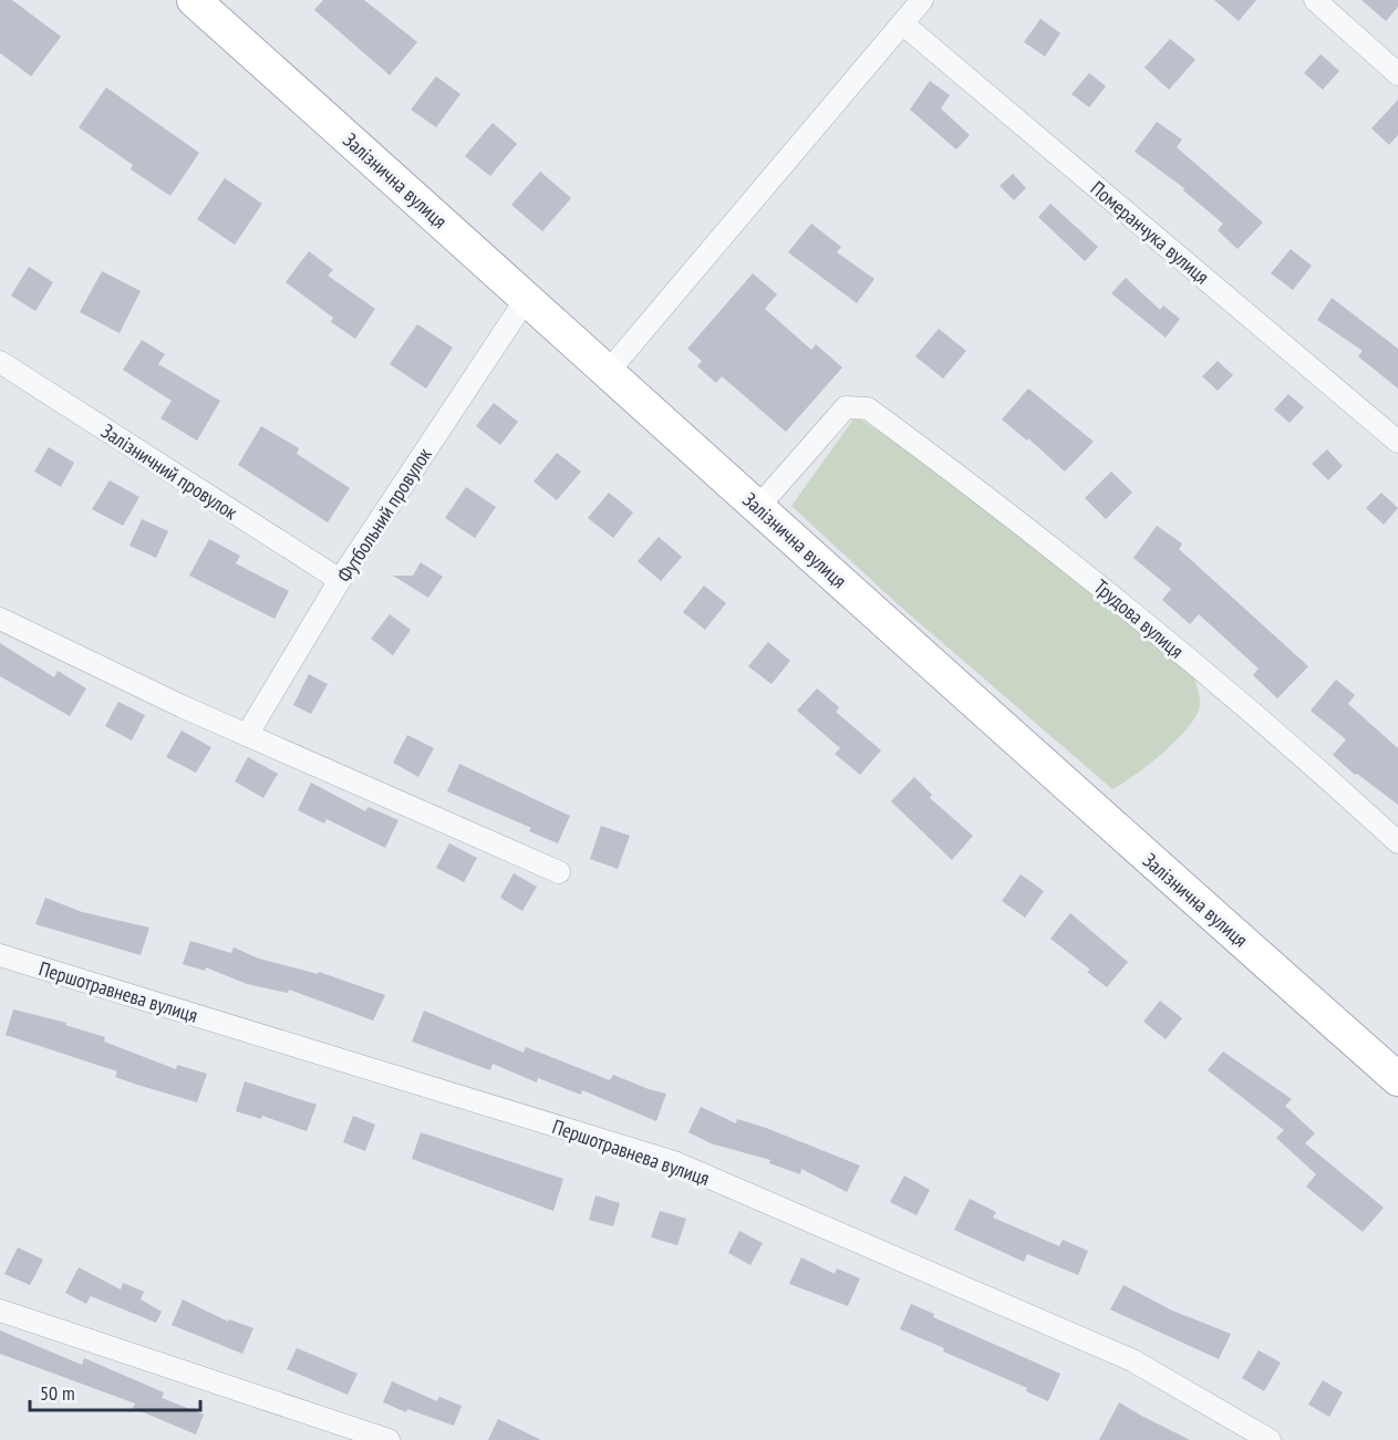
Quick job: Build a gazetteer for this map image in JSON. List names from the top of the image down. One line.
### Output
{"streets":{"main road":["Залізнична вулиця"],"street":["Померанчука вулиця","Залізничний провулок","Футбольний провулок","Трудова вулиця","Першотравнева вулиця"]},"crossings":[["Залізнична вулиця","Футбольний провулок"],["Залізнична вулиця","Трудова вулиця"],["Залізничний провулок","Футбольний провулок"]],"scale_bar":"50 m"}
